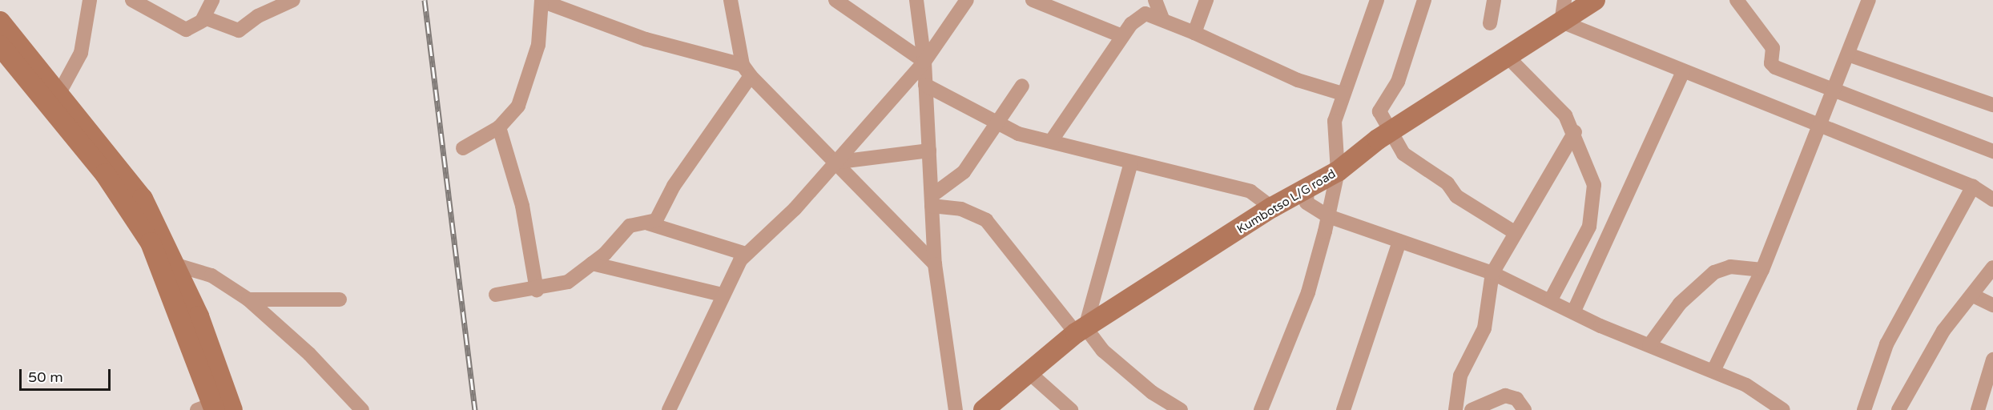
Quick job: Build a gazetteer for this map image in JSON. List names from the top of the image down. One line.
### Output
{"streets":{"main road":["Kumbotso L/G road"]},"scale_bar":"50 m"}
